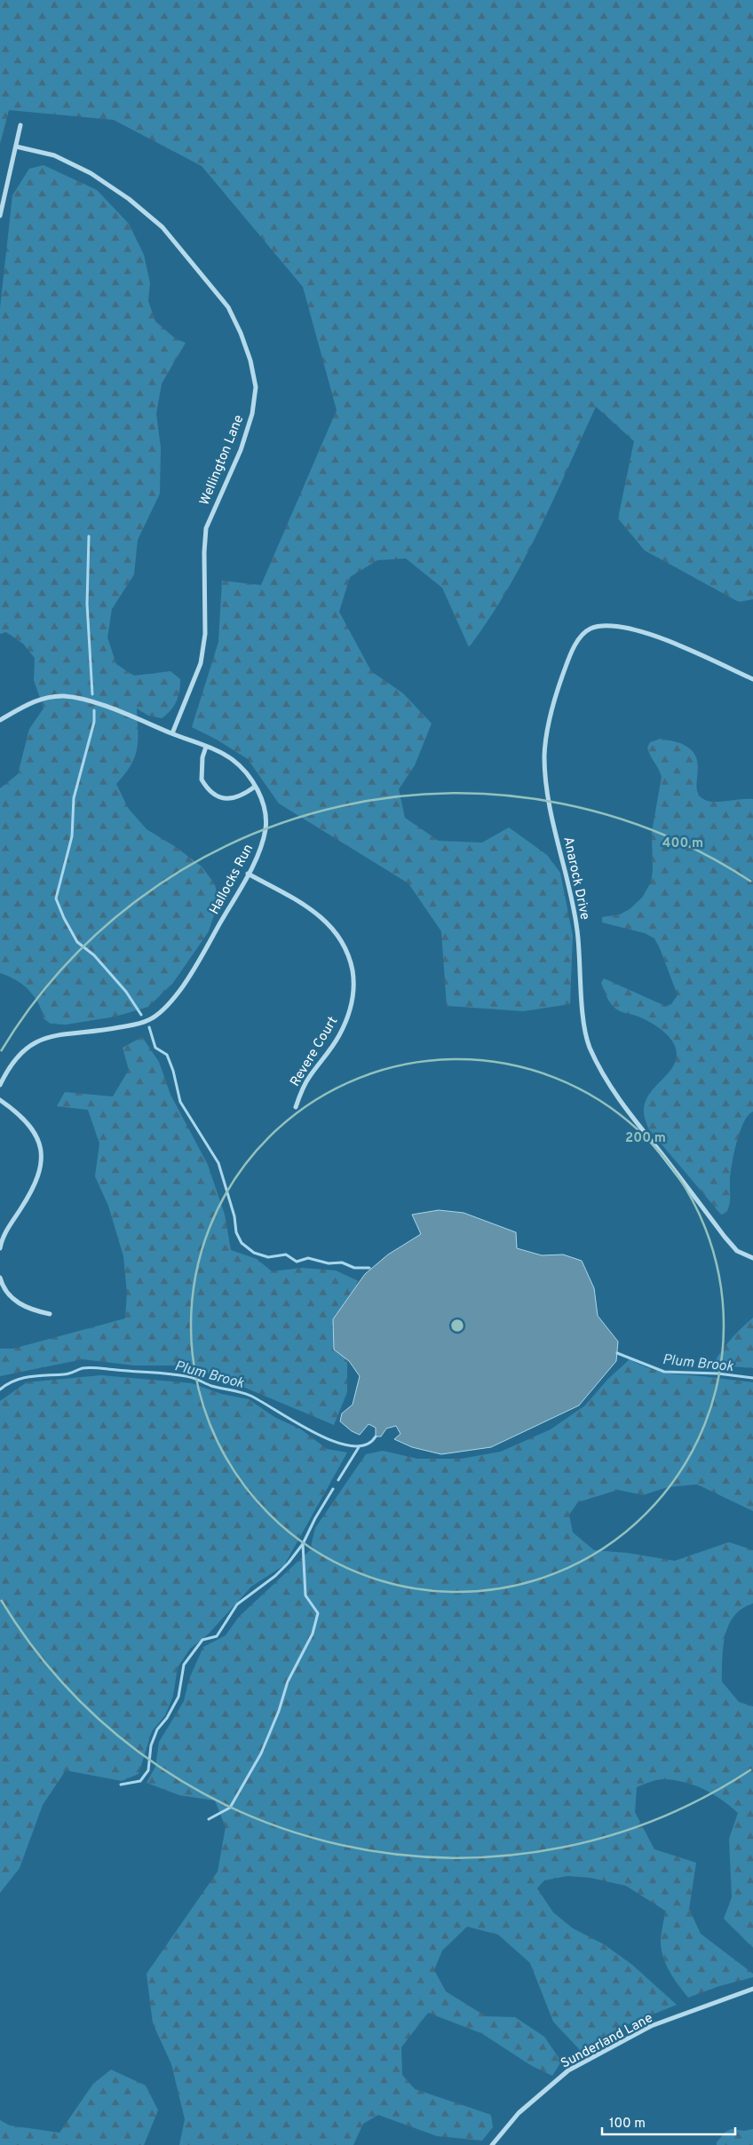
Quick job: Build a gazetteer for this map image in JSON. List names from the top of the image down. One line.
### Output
{"streets":{"street":["Wellington Lane","Anarock Drive","Hallocks Run","Revere Court","Sunderland Lane"]},"crossings":[["Wellington Lane","Hallocks Run"],["Hallocks Run","Revere Court"]],"water":["Plum Brook"],"scale_bar":"100 m","rings":["400 m","200 m"]}
